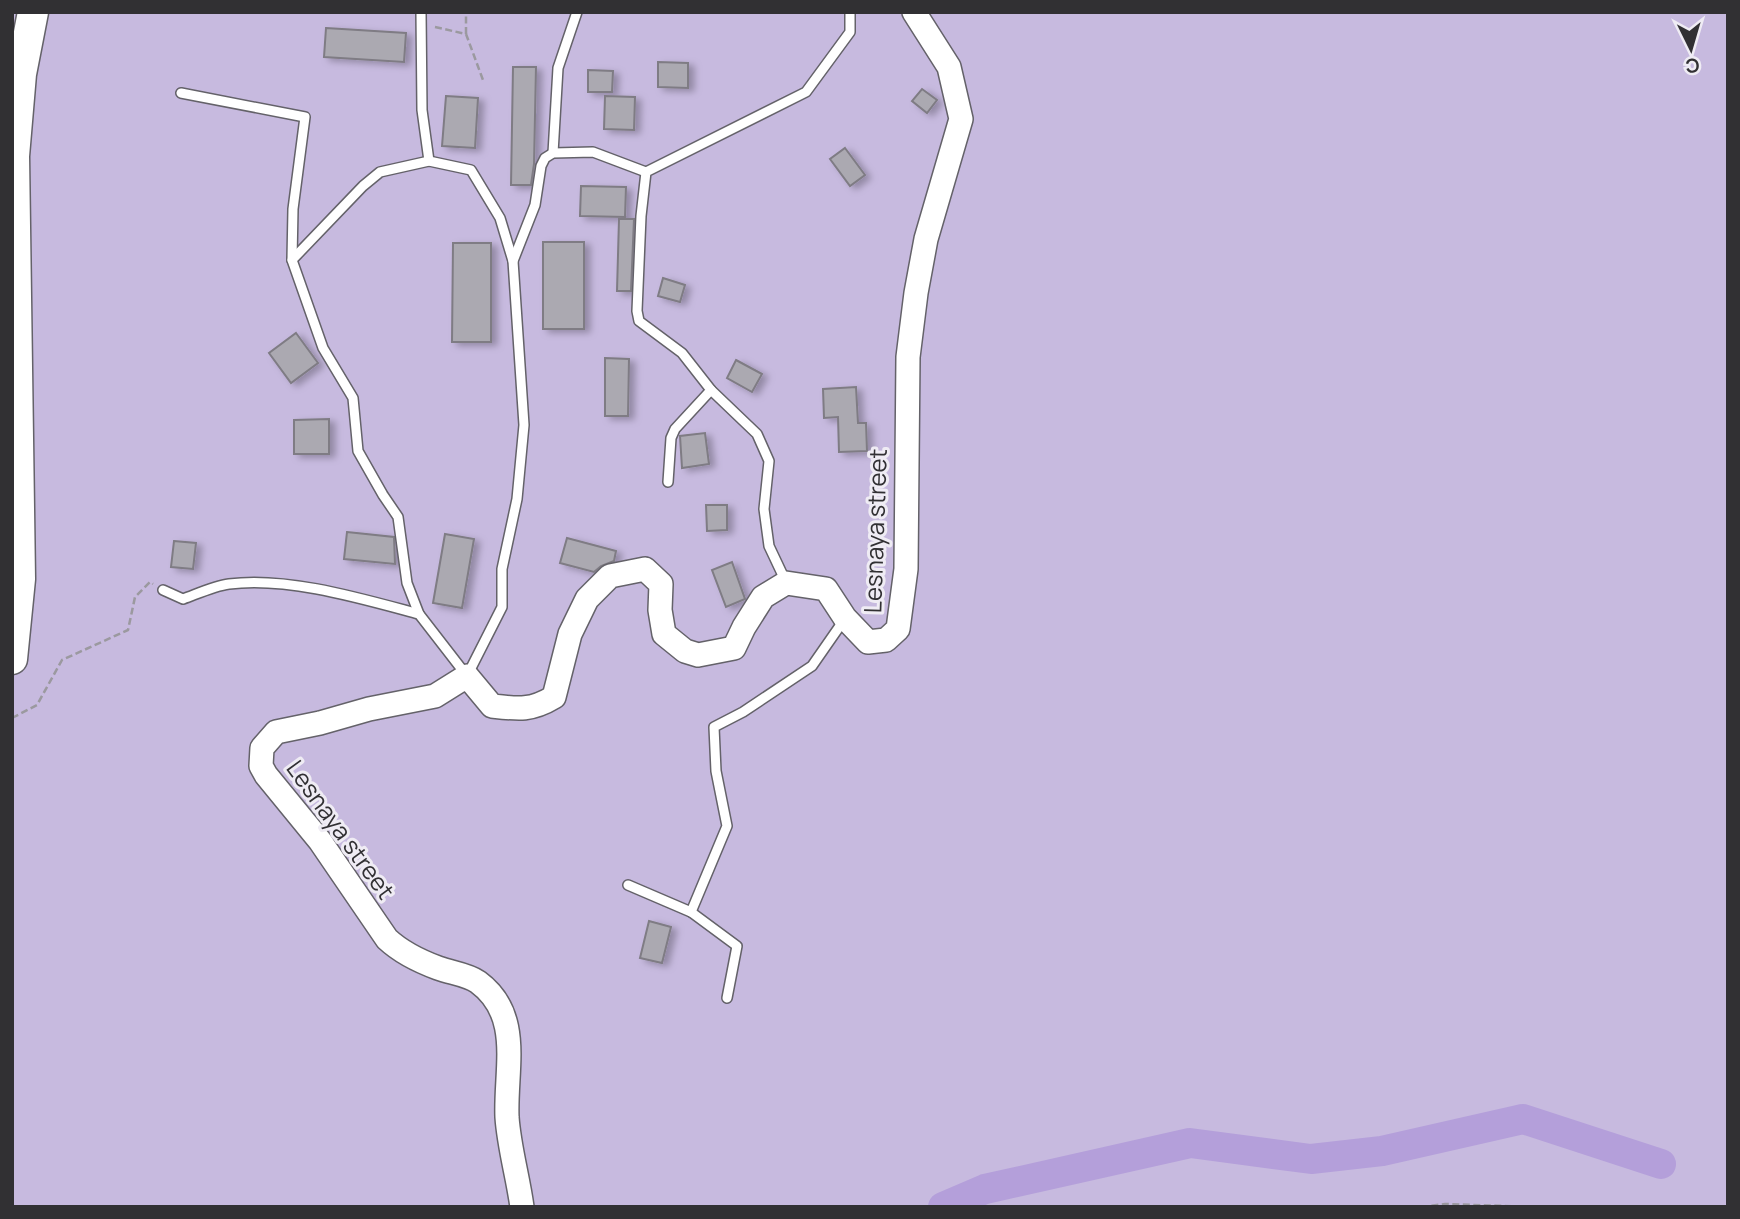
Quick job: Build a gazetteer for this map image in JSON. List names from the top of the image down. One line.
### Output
{"streets":{"street":["Lesnaya street"]},"north":"bottom"}
